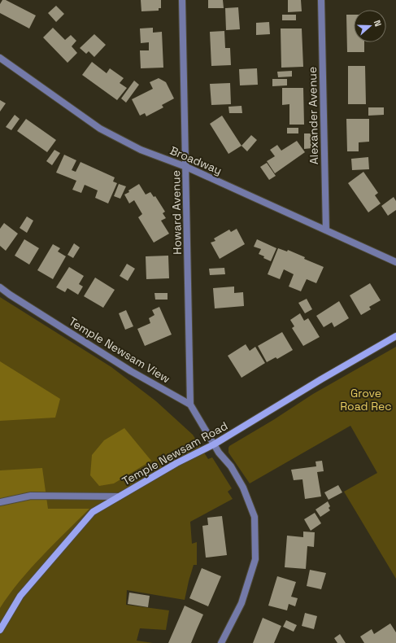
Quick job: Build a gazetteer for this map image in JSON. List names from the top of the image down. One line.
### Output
{"streets":{"street":["Alexander Avenue","Broadway","Howard Avenue","Temple Newsam View","Temple Newsam Road"]},"crossings":[["Alexander Avenue","Broadway"],["Broadway","Howard Avenue"],["Howard Avenue","Temple Newsam View"]],"parks":["Grove Road Rec"],"north":"right"}
